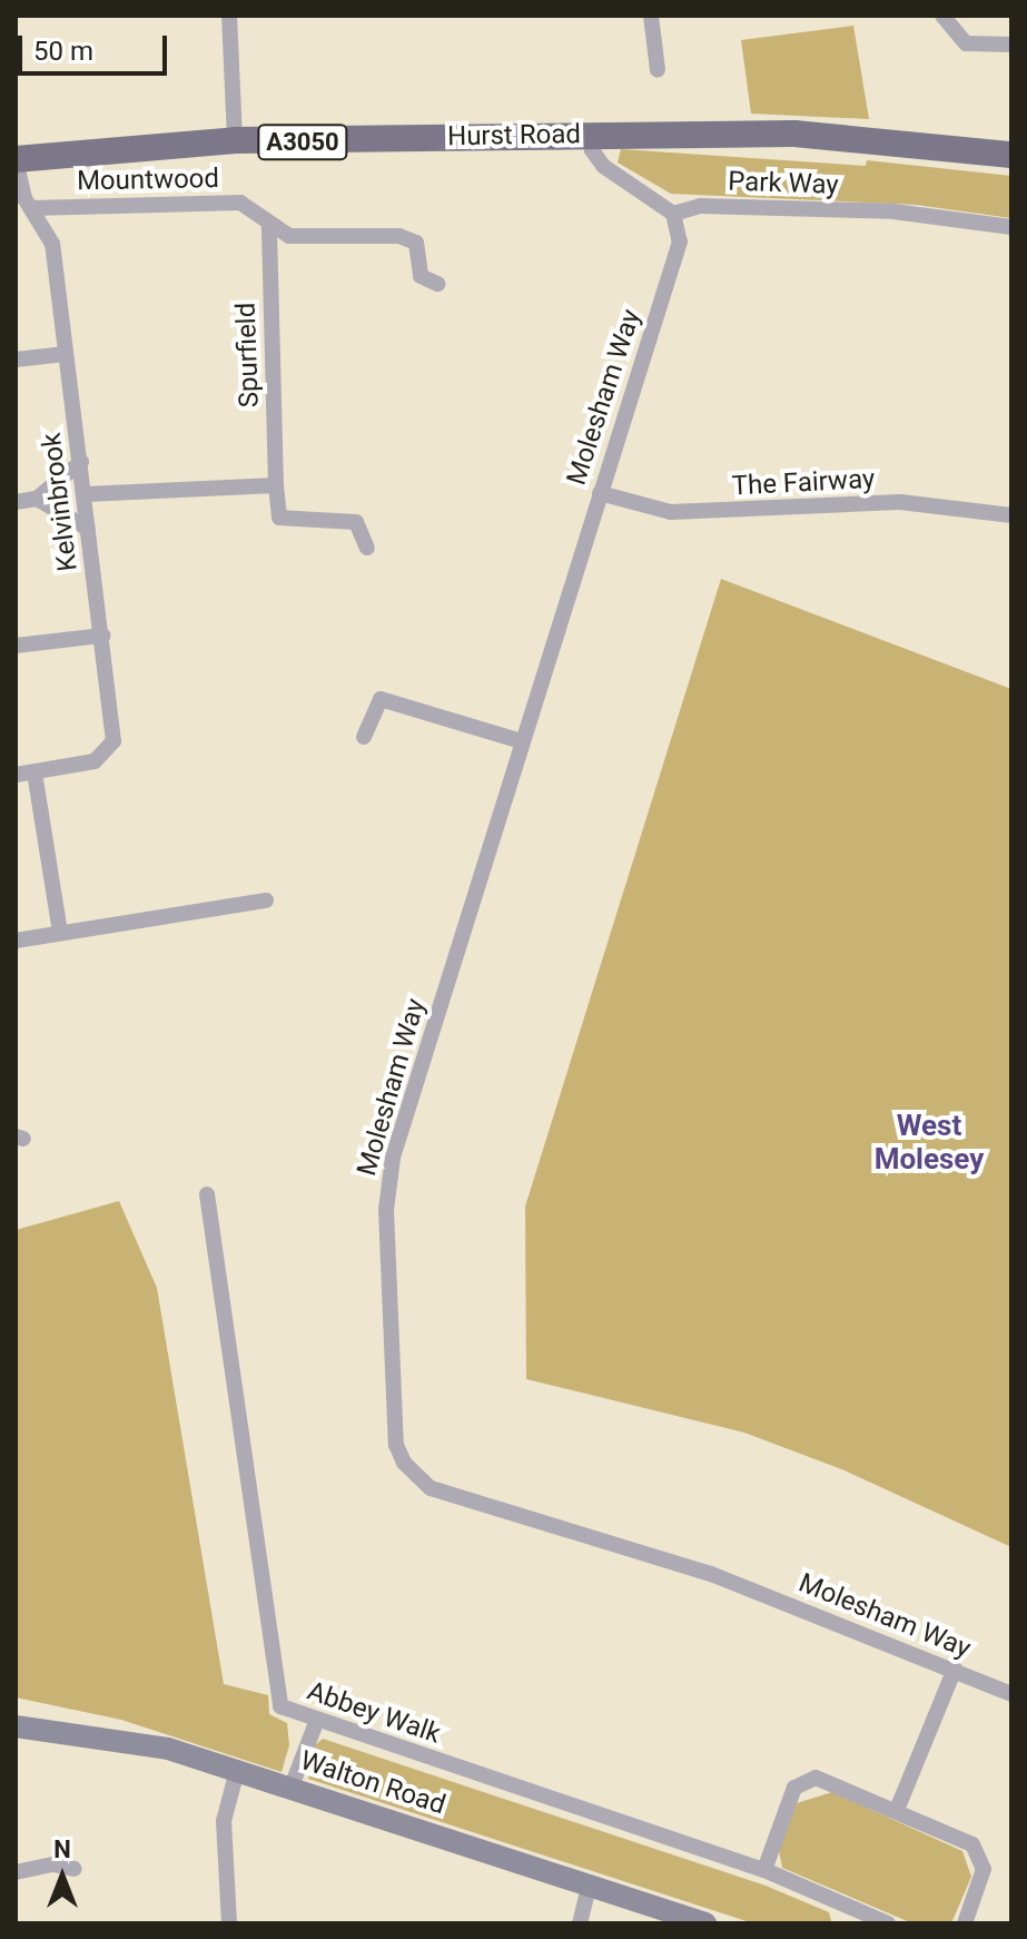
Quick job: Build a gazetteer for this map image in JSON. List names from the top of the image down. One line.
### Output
{"streets":{"main road":["Hurst Road","A3050","Walton Road"],"street":["Mountwood","Park Way","Spurfield","Molesham Way","The Fairway","Kelvinbrook","Abbey Walk"]},"crossings":[["Hurst Road","Kelvinbrook"],["Mountwood","Spurfield"],["Mountwood","Kelvinbrook"],["Park Way","Molesham Way"],["Molesham Way","The Fairway"]],"districts":["West Molesey"],"scale_bar":"50 m","north":"top"}
